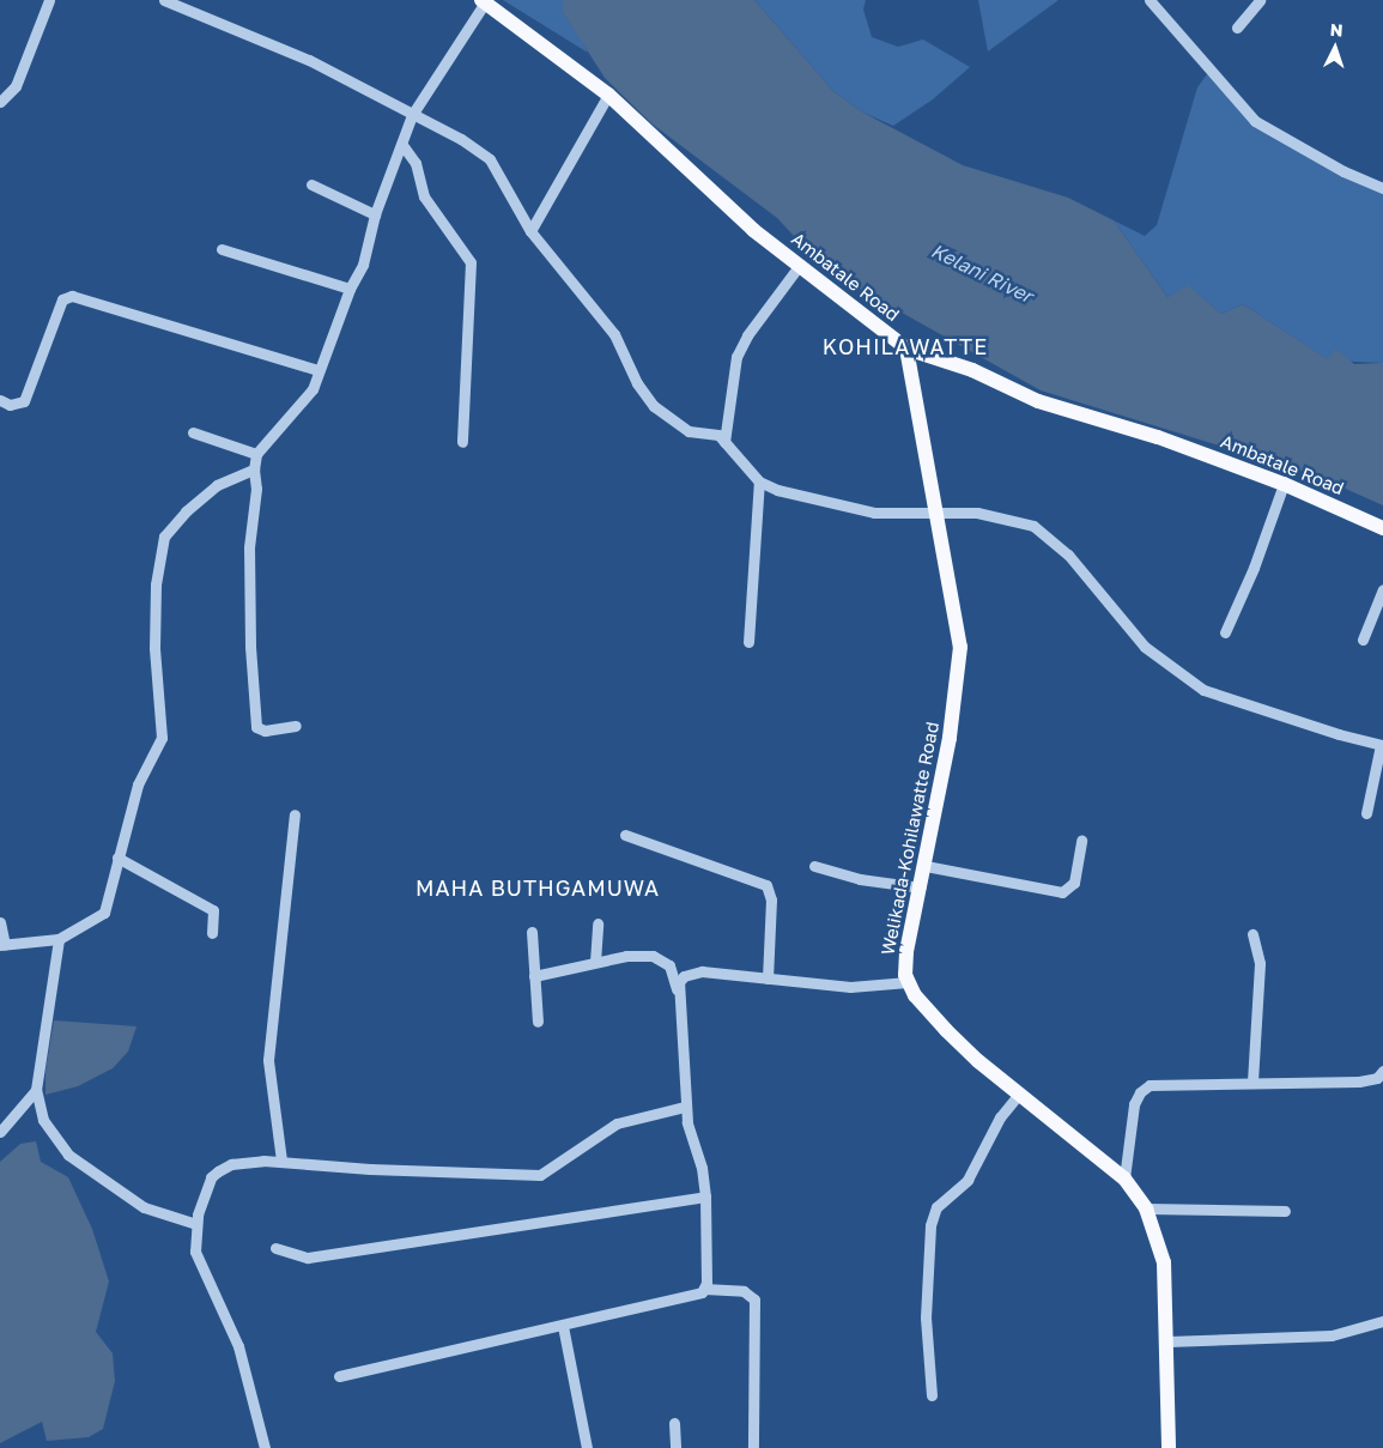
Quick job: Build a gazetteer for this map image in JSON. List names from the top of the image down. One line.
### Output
{"streets":{"main road":["Ambatale Road","Welikada-Kohilawatte Road"]},"crossings":[["Ambatale Road","Welikada-Kohilawatte Road"]],"districts":["KOHILAWATTE","MAHA BUTHGAMUWA"],"water":["Kelani River"],"north":"top"}
